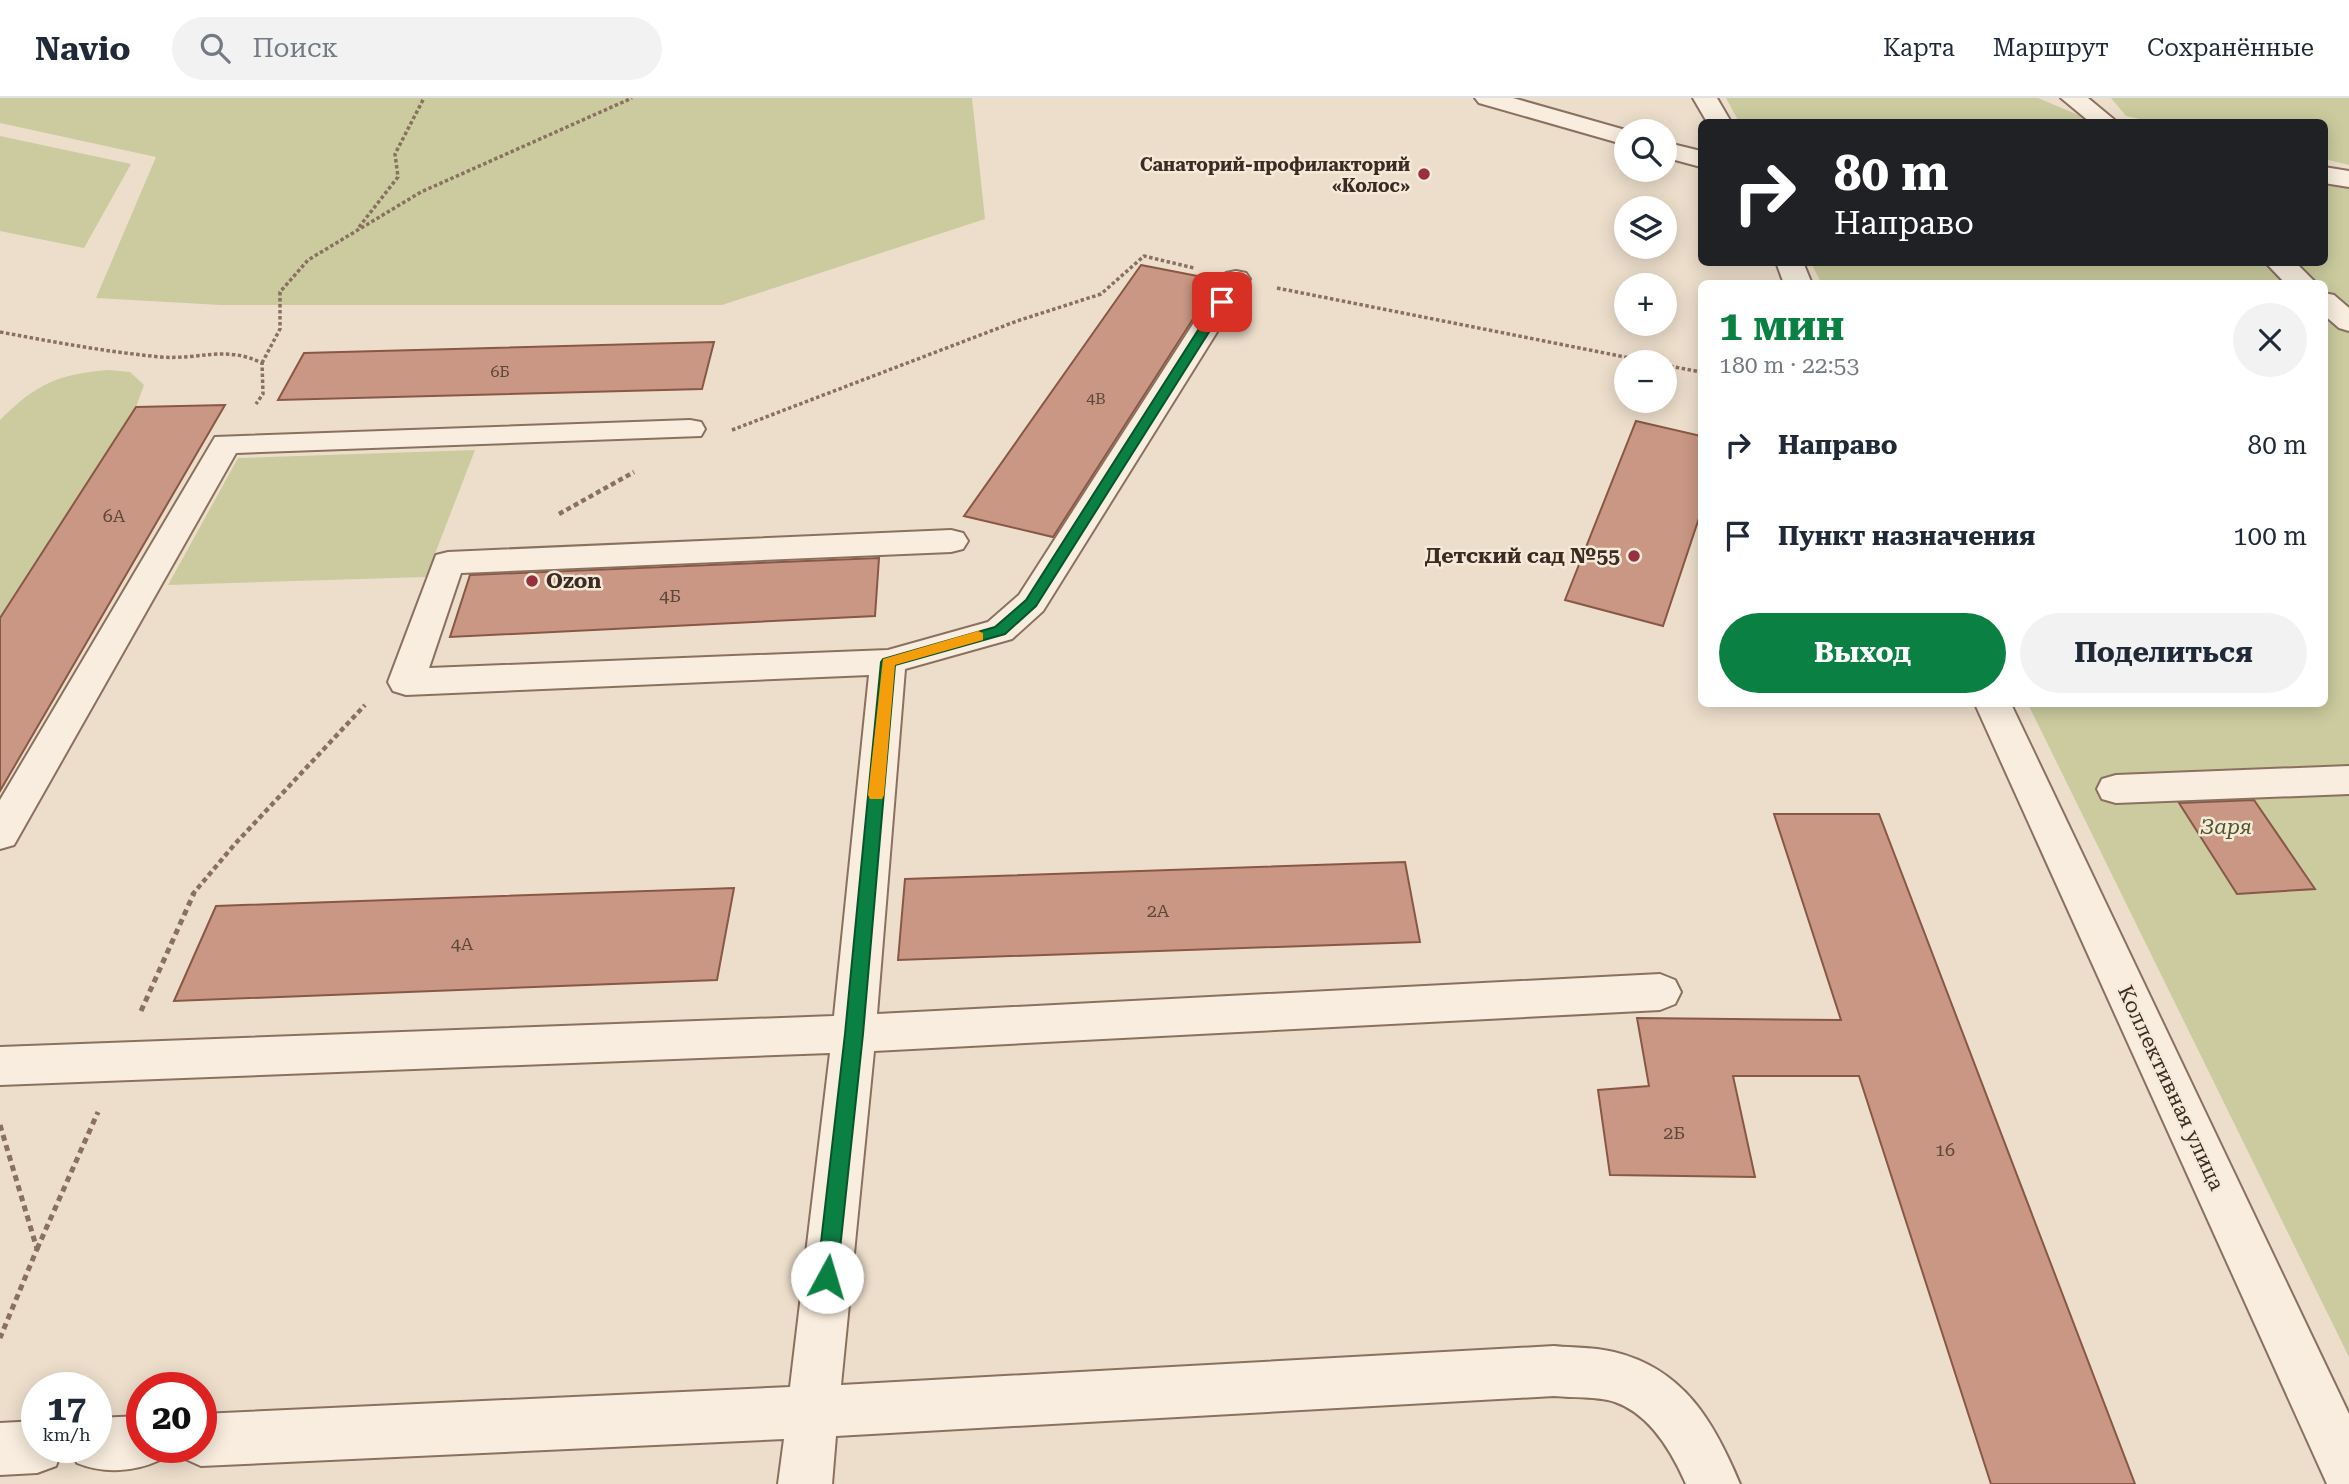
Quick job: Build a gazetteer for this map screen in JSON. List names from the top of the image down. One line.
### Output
{"streets":{"street":["Коллективная улица"]},"parks":["Заря"],"places":["Санаторий-профилакторий «Колос»","Детский сад №55","Ozon"],"house_numbers":["6Б","4В","6А","4Б","2А","4А","2Б","16"],"page":{"header":"Navio","search":"Поиск","nav":["Карта","Маршрут","Сохранённые"],"map_buttons":["+","−"],"turn":["80 m","Направо"],"heading":["1 мин","180 m · 22:53"],"list":[{"name":"Направо","value":"80 m"},{"name":"Пункт назначения","value":"100 m"}],"buttons":["Выход","Поделиться"],"speed":"17 km/h","limit":"20"}}
